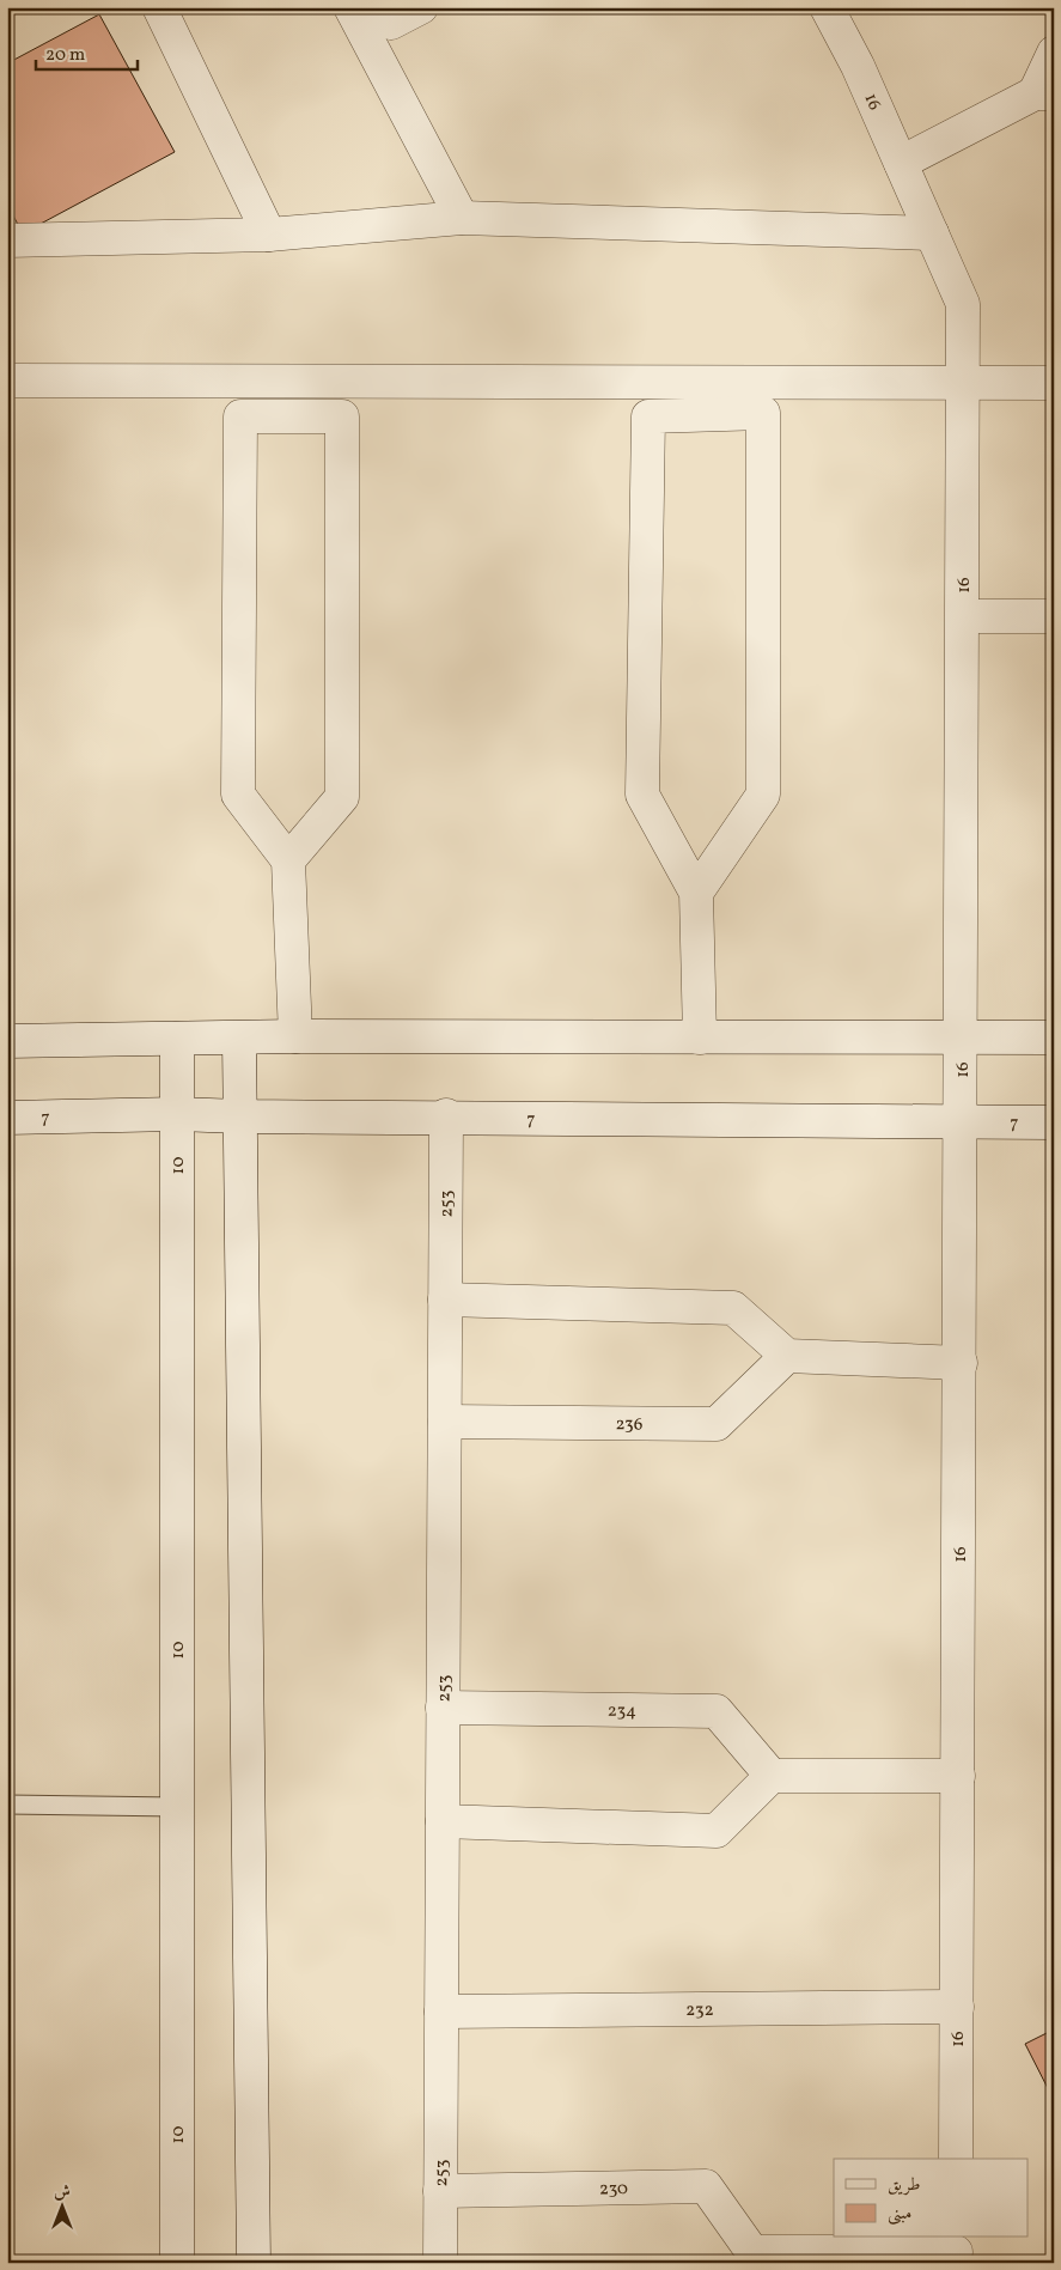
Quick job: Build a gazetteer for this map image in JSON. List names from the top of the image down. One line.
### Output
{"streets":{"street":["16","7","10","253","236","234","232","230"]},"crossings":[["16","7"],["16","232"],["7","10"],["7","253"],["253","236"],["253","234"],["253","232"],["253","230"]],"legend":["طريق","مبنى"],"scale_bar":"20 m","north":"top"}
